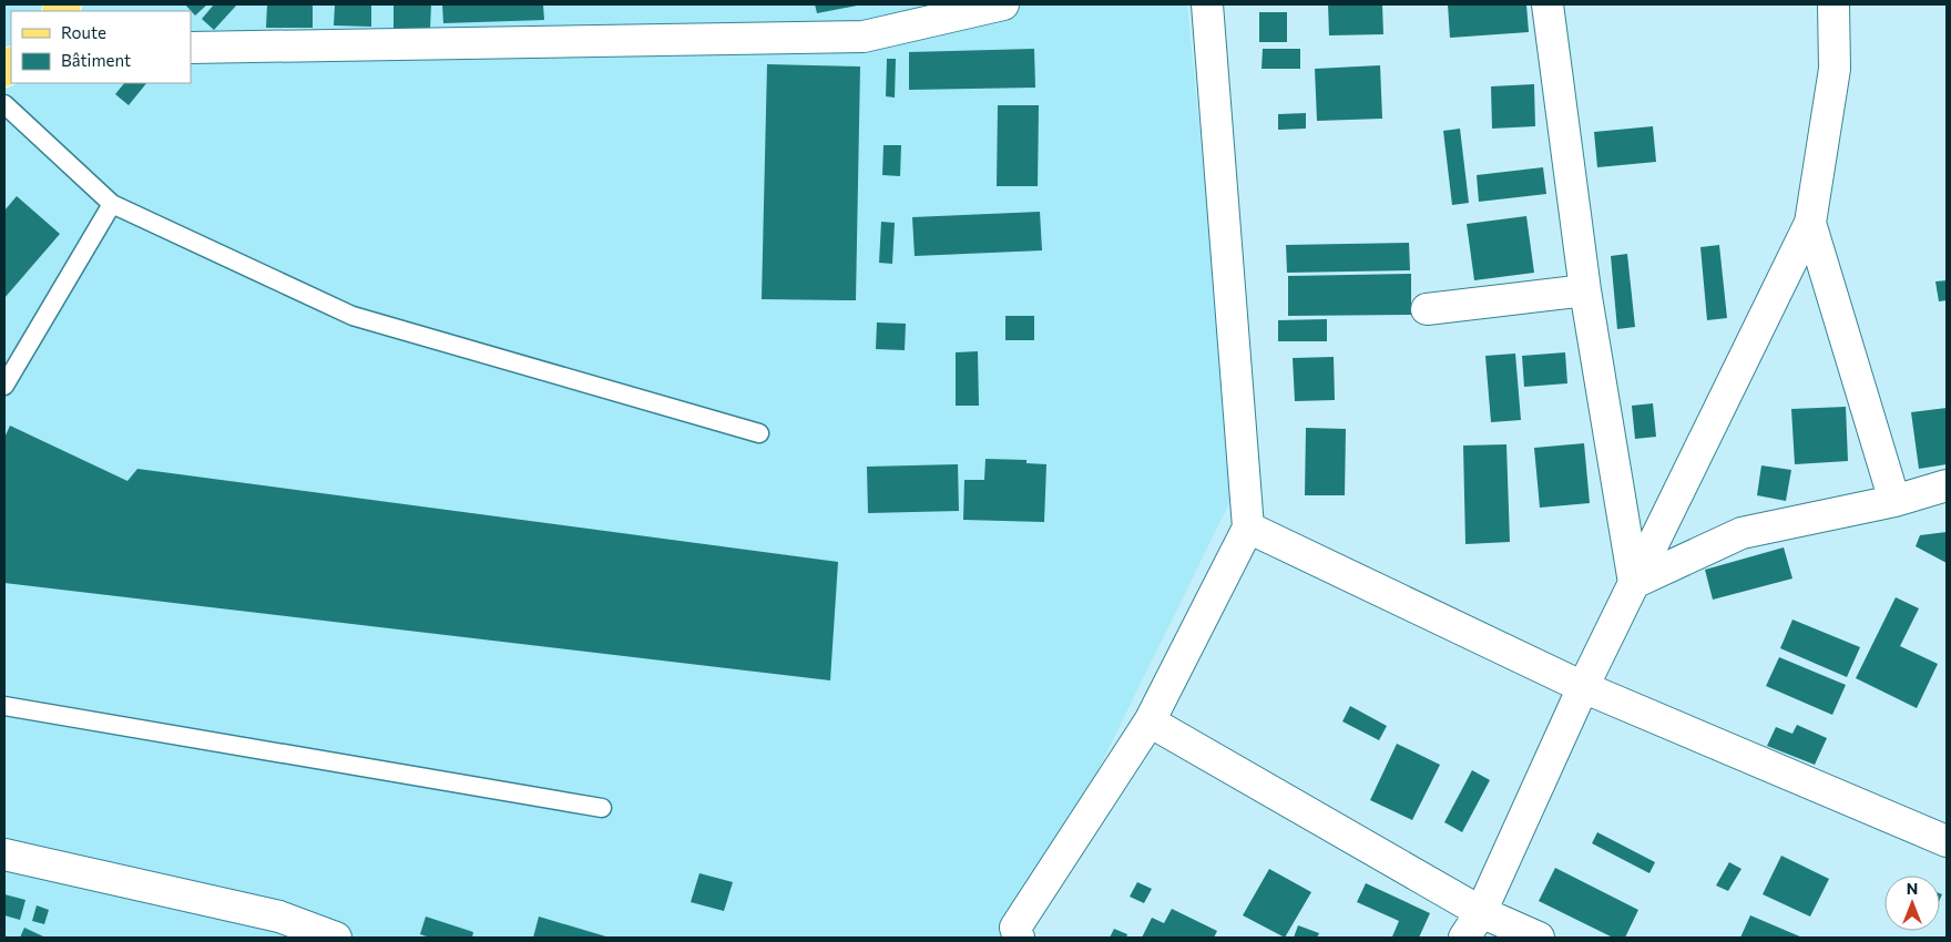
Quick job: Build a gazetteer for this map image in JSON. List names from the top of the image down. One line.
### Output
{"legend":["Route","Bâtiment"],"north":"top"}
